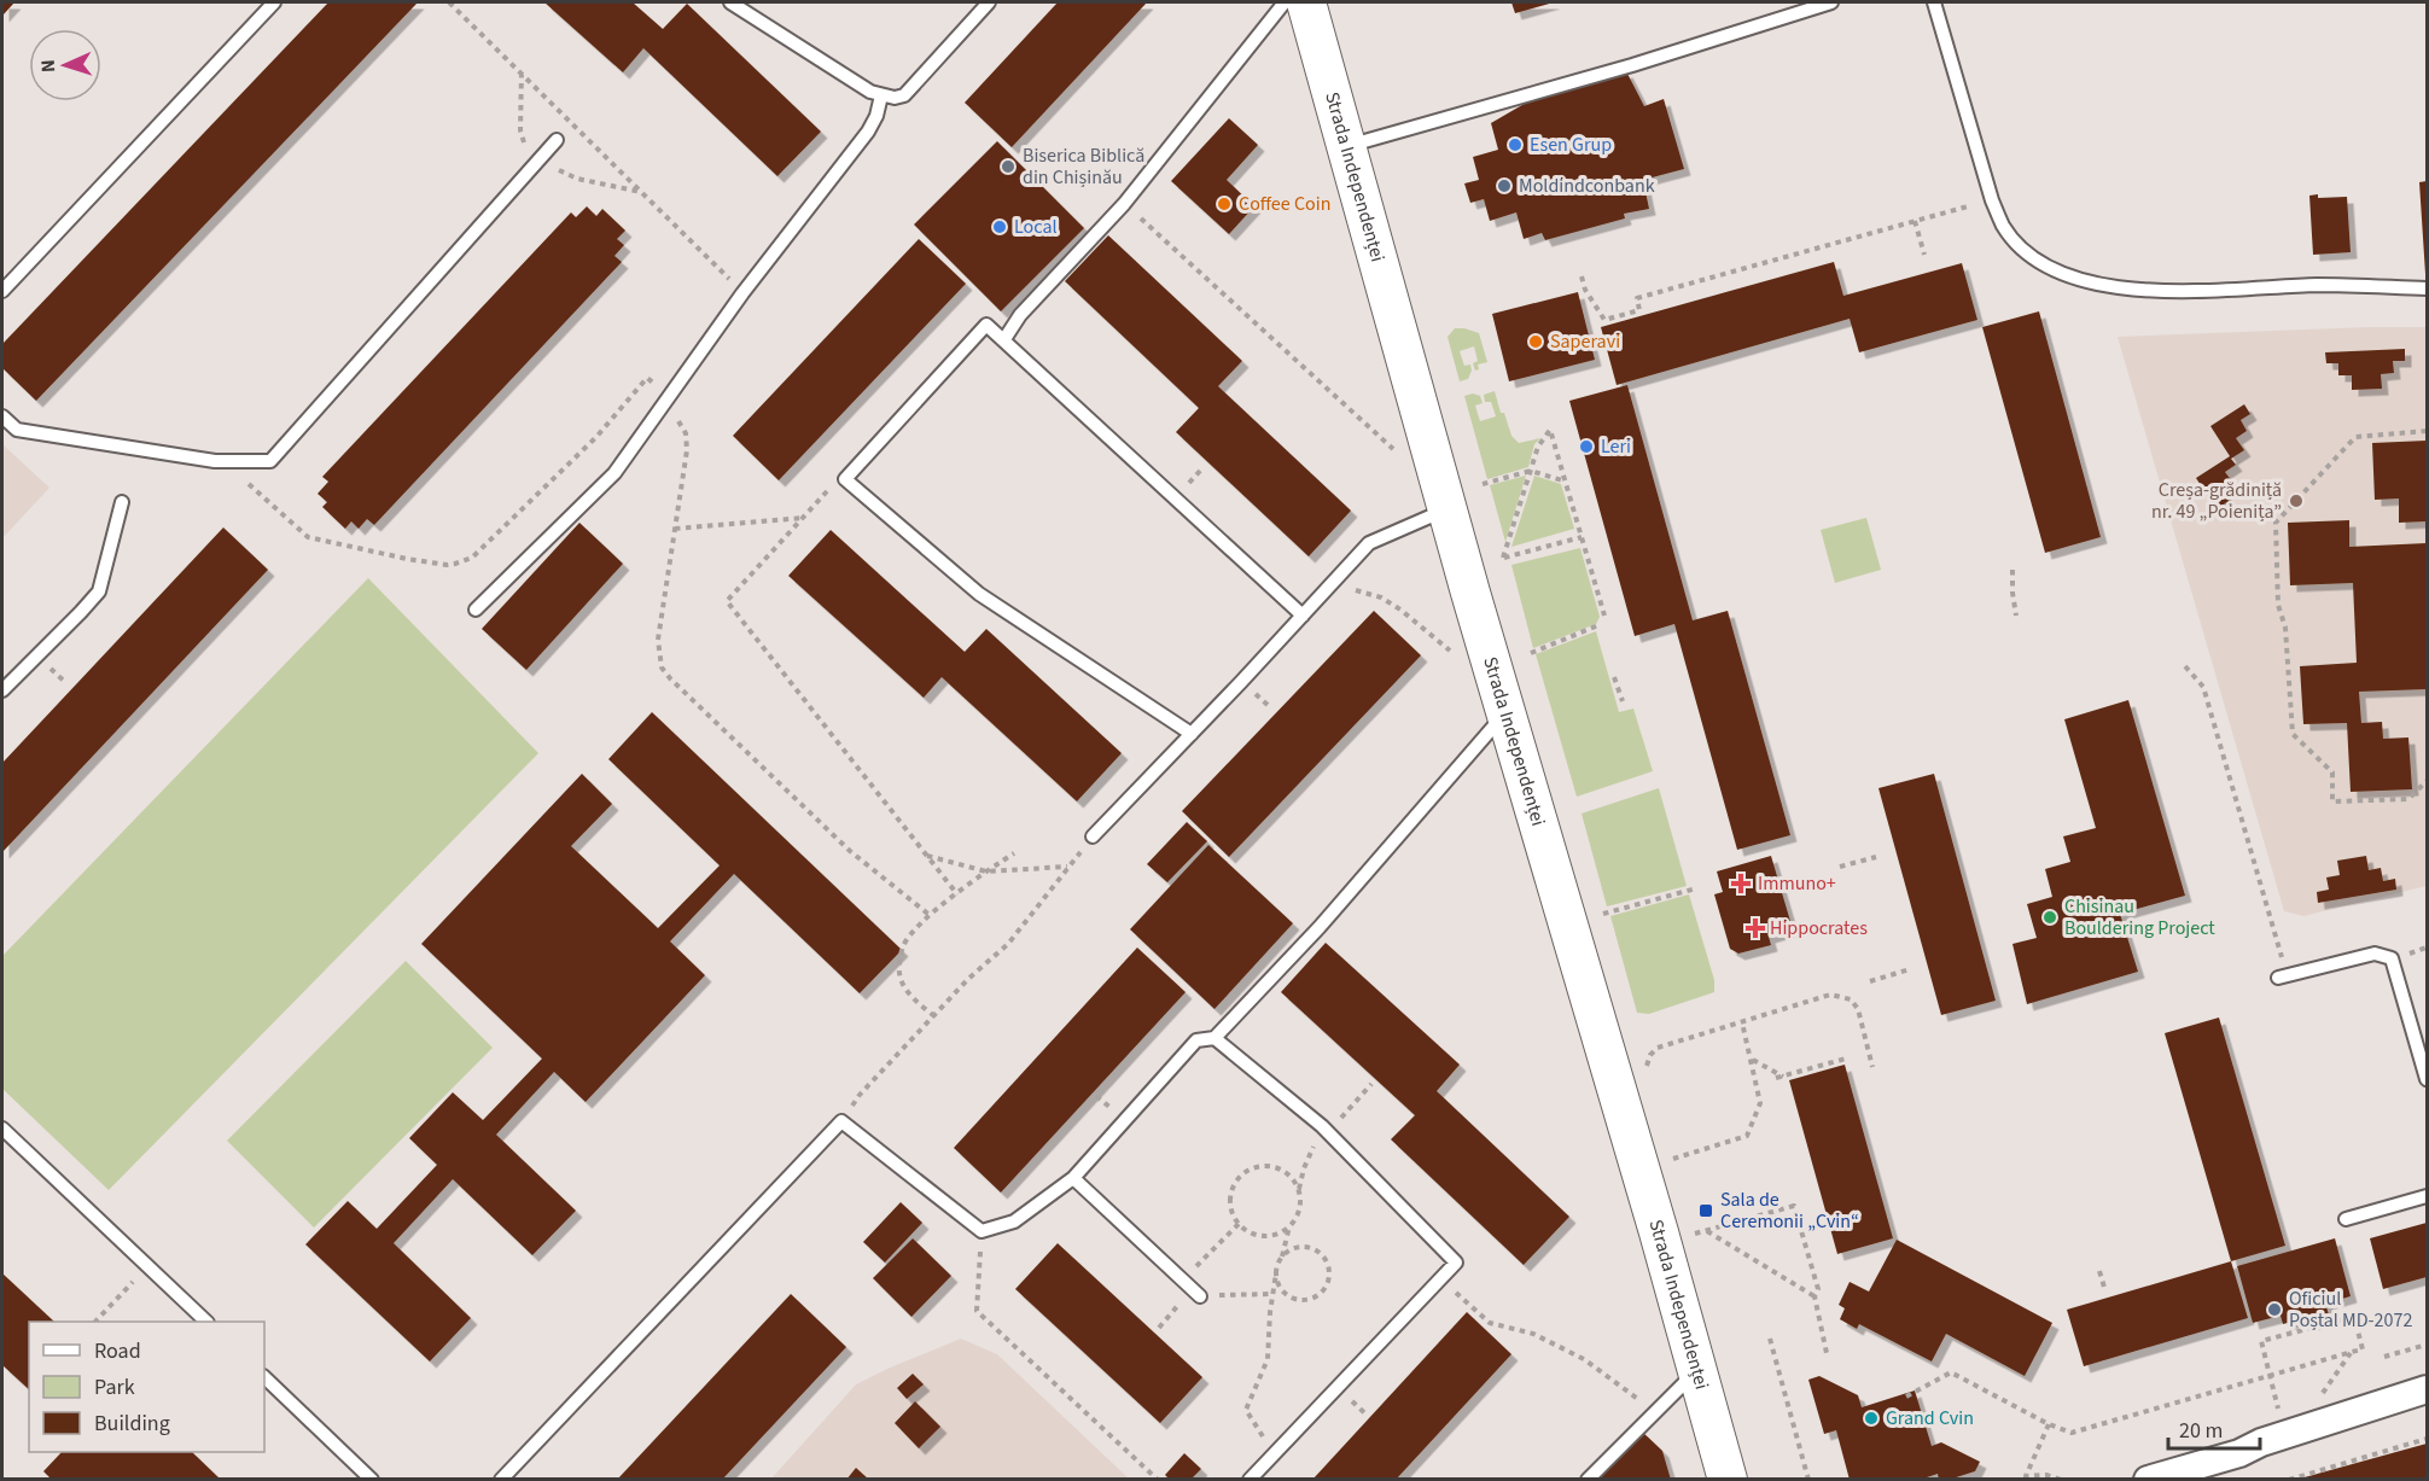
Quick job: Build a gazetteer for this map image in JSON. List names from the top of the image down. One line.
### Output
{"streets":{"main road":["Strada Independenței"]},"places":{"other":["Esen Grup","Biserica Biblică din Chișinău","Moldindconbank","Coffee Coin","Local","Saperavi","Leri","Creșa-grădiniță nr. 49 „Poienița”","Chisinau Bouldering Project","Oficiul Poștal MD-2072","Grand Cvin"],"health":["Immuno+","Hippocrates"],"transit":["Sala de Ceremonii „Cvin“"]},"legend":["Road","Park","Building"],"scale_bar":"20 m","north":"left"}
